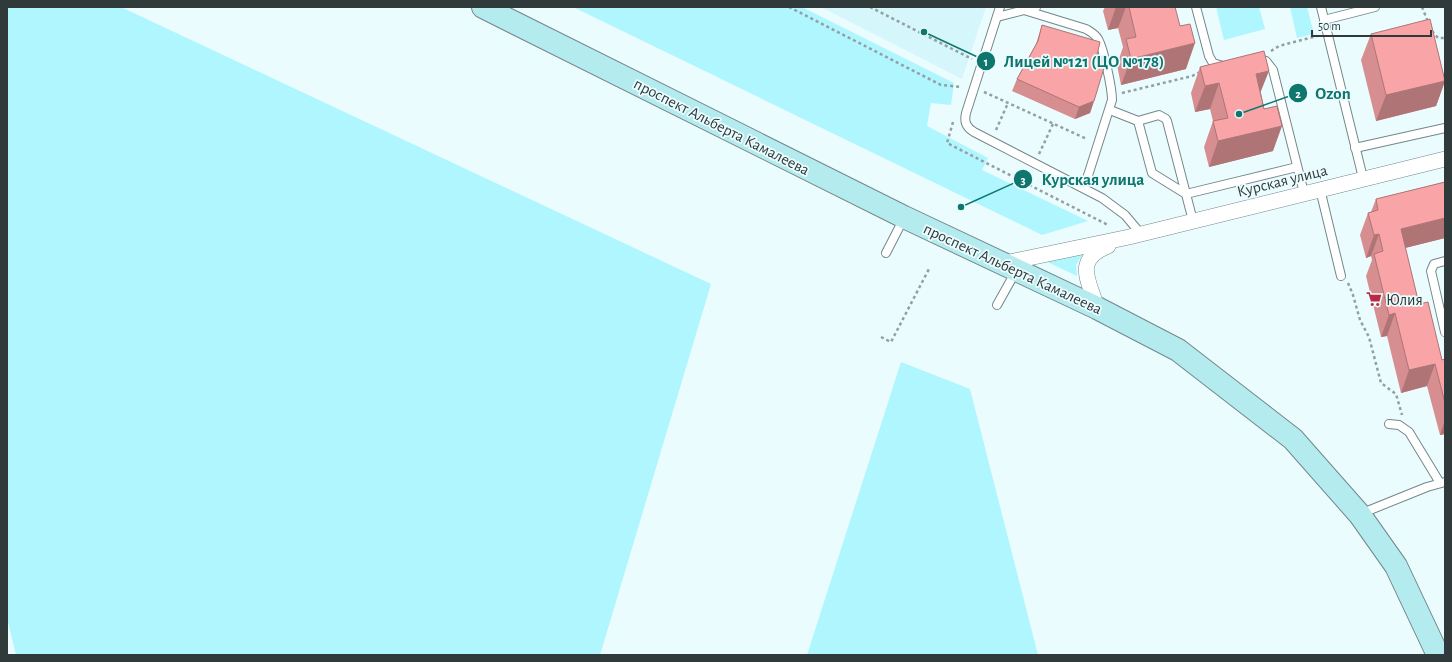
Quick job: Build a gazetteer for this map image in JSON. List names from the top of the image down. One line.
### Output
{"streets":{"main road":["проспект Альберта Камалеева"],"street":["Курская улица"]},"crossings":[["проспект Альберта Камалеева","Курская улица"]],"places":{"other":["Лицей №121 (ЦО №178)","Ozon","Курская улица"],"supermarket":["Юлия"]},"scale_bar":"50 m"}
